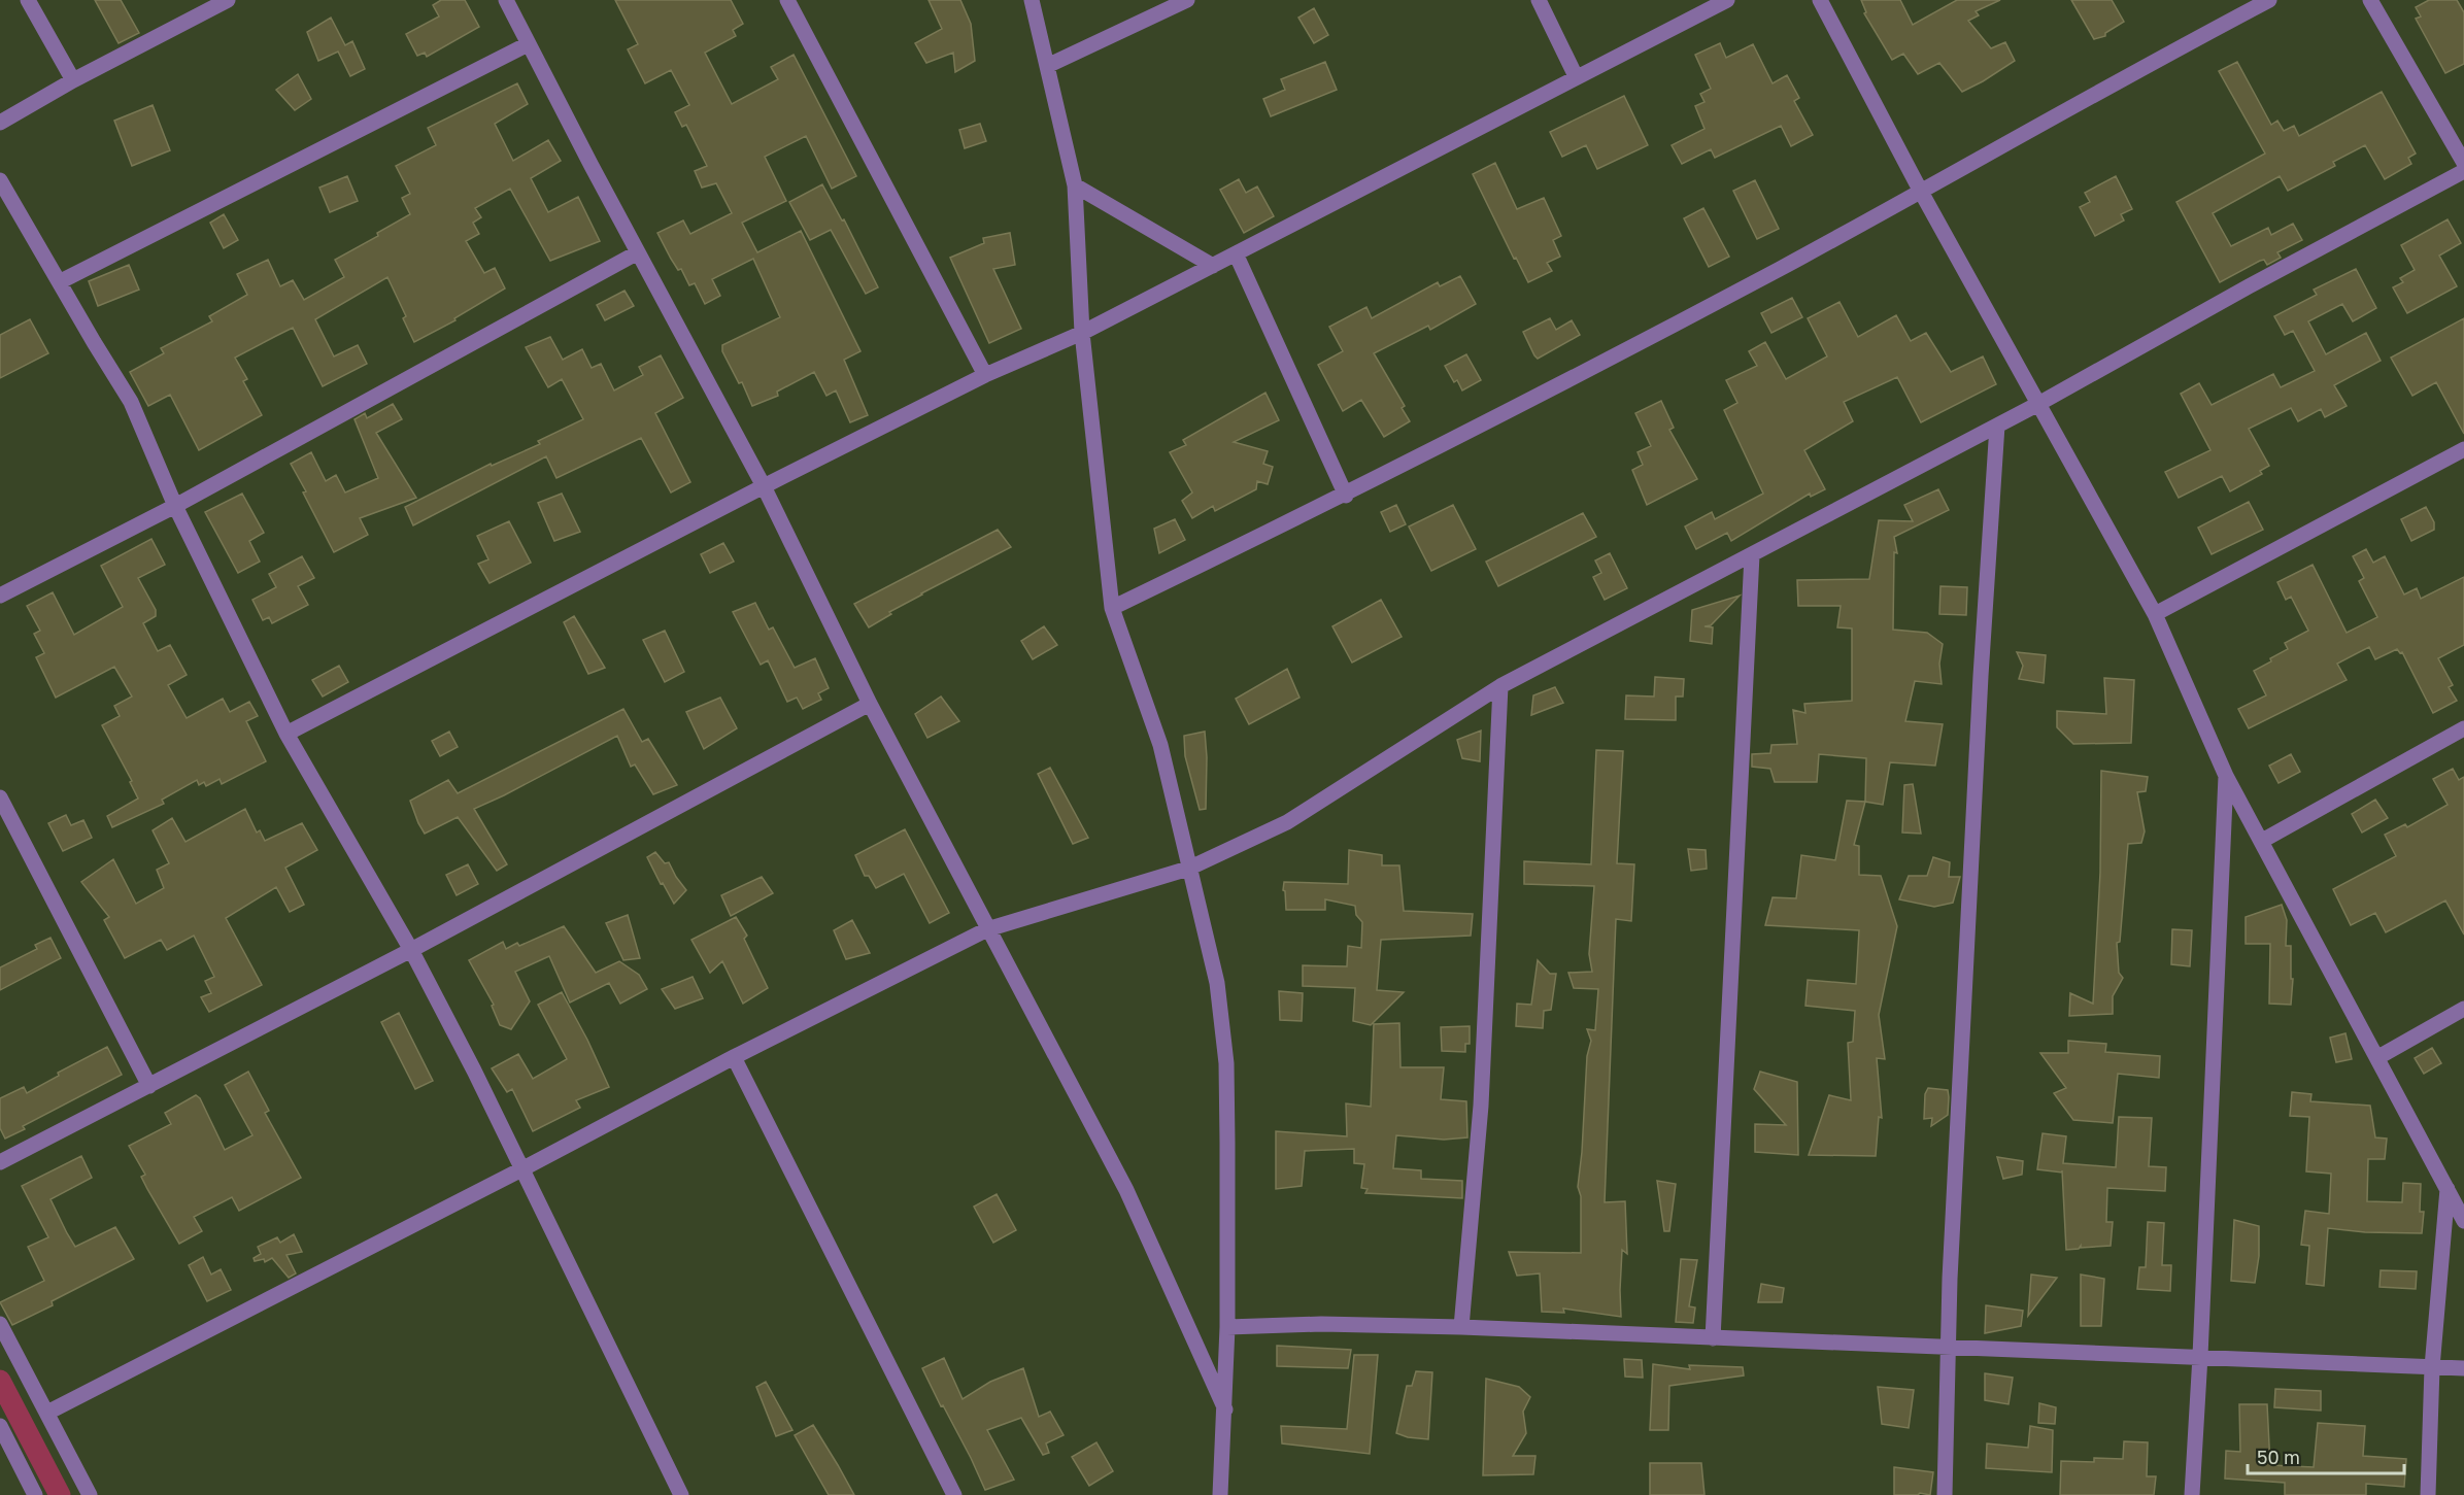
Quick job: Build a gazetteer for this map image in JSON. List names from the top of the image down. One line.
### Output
{"scale_bar":"50 m"}
